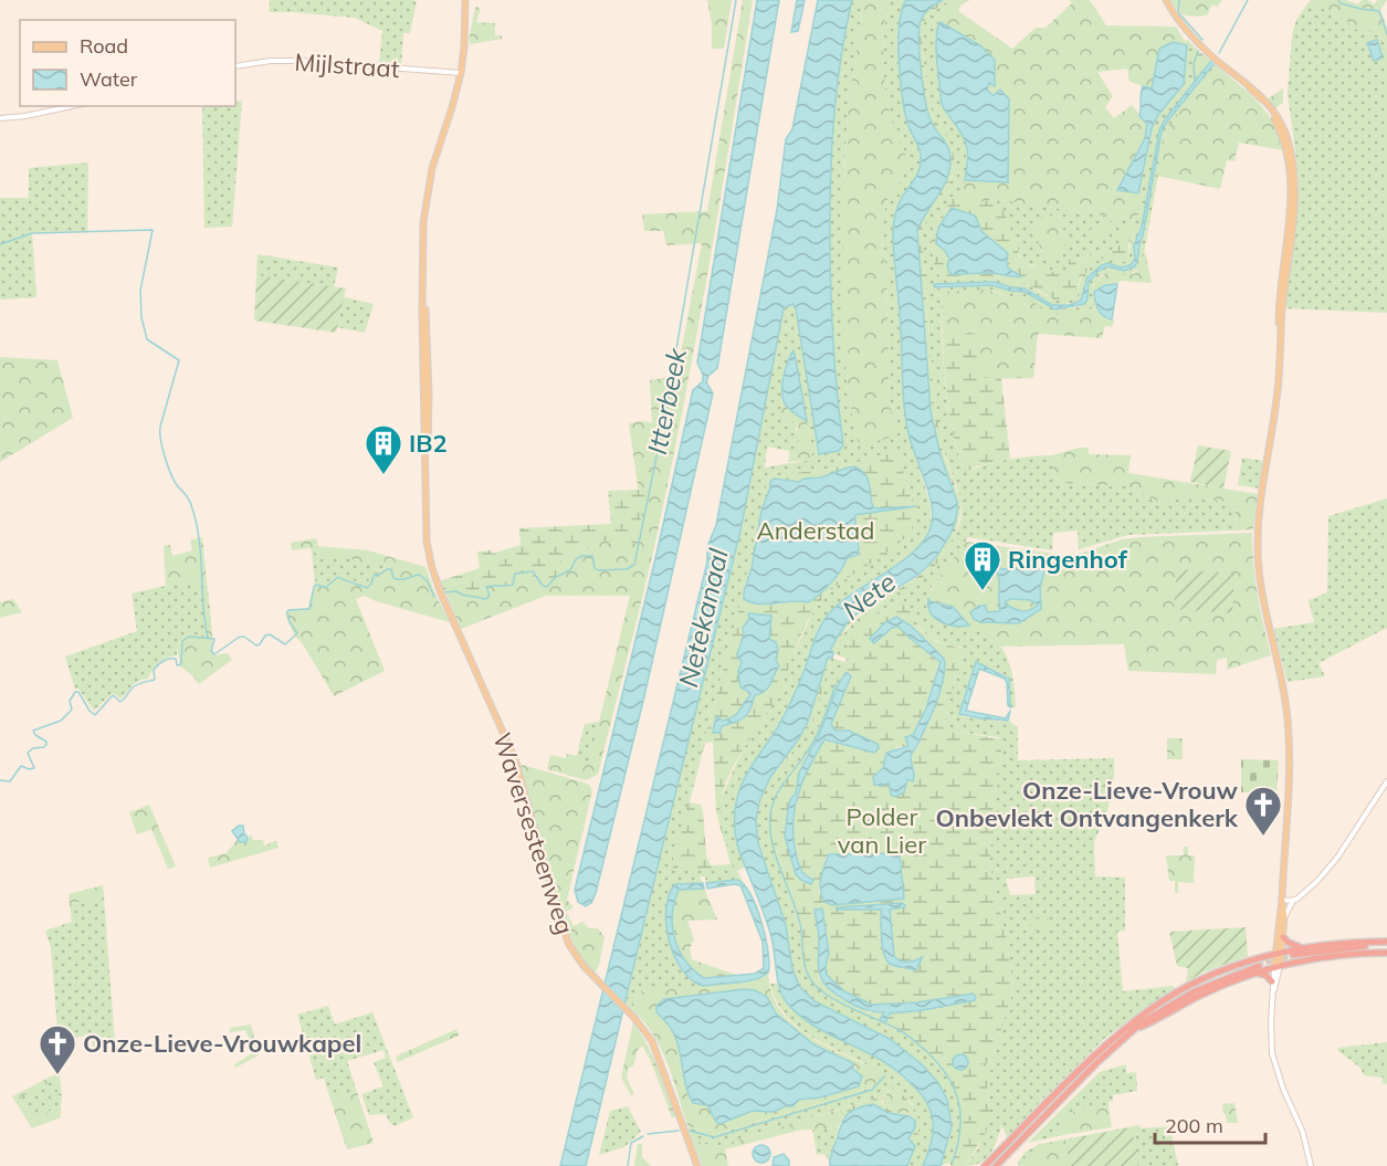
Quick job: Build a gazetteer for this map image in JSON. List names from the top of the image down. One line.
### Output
{"streets":{"main road":["Waversesteenweg"],"street":["Mijlstraat"]},"crossings":[["Mijlstraat","Waversesteenweg"]],"water":["Itterbeek","Nete","Netekanaal"],"parks":["Anderstad","Polder van Lier"],"places":{"building":["IB2","Ringenhof"],"church":["Onze-Lieve-Vrouw Onbevlekt Ontvangenkerk","Onze-Lieve-Vrouwkapel"]},"legend":["Road","Water"],"scale_bar":"200 m"}
